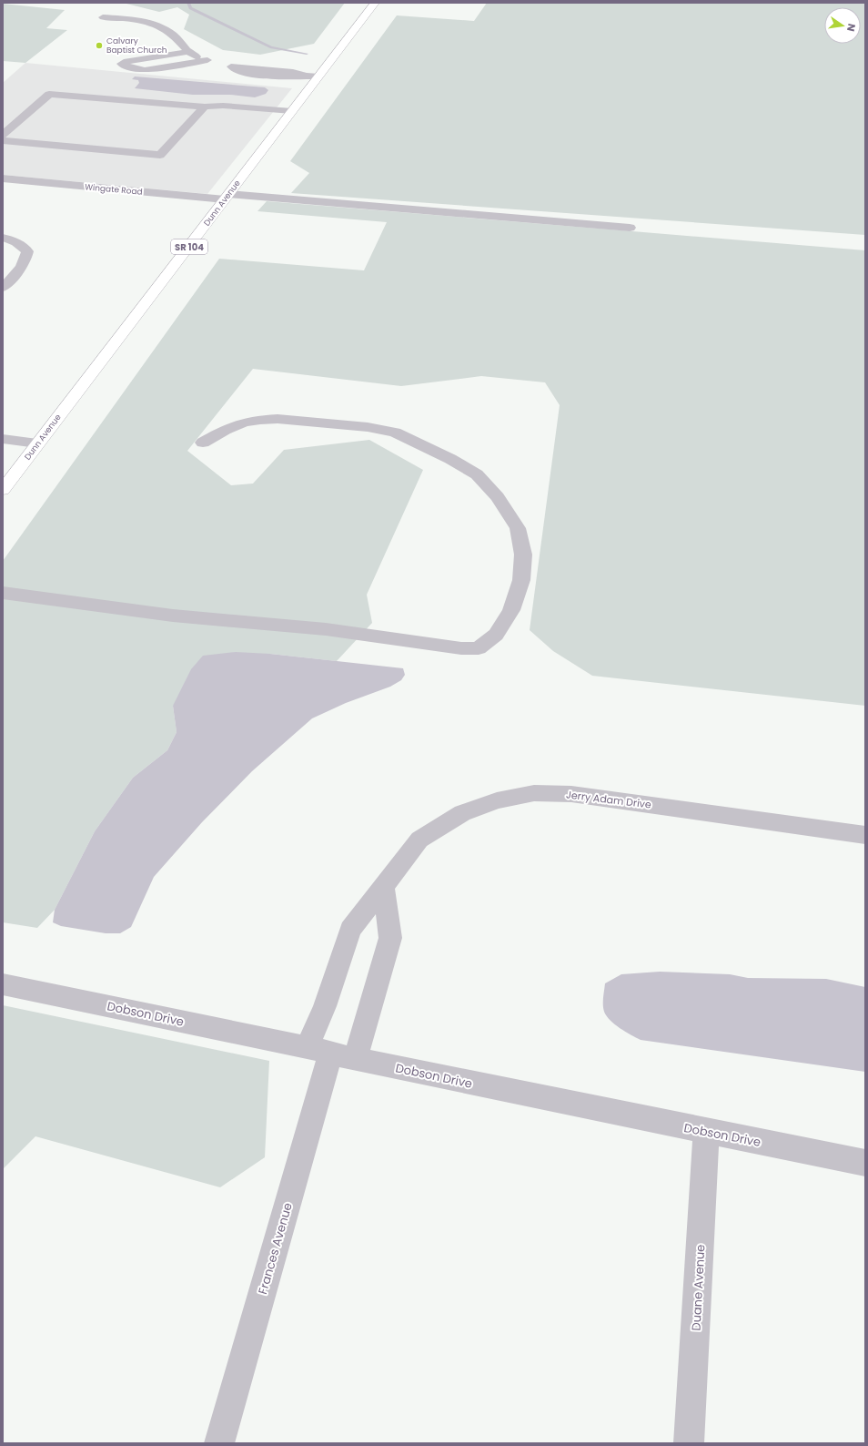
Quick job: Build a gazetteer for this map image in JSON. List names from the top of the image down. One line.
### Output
{"streets":{"main road":["Dunn Avenue","SR 104"],"street":["Wingate Road","Jerry Adam Drive","Dobson Drive","Frances Avenue","Duane Avenue"]},"crossings":[["Wingate Road","Dunn Avenue"],["Jerry Adam Drive","Dobson Drive"],["Jerry Adam Drive","Frances Avenue"],["Dobson Drive","Frances Avenue"],["Dobson Drive","Duane Avenue"]],"places":["Calvary Baptist Church"],"north":"right"}
